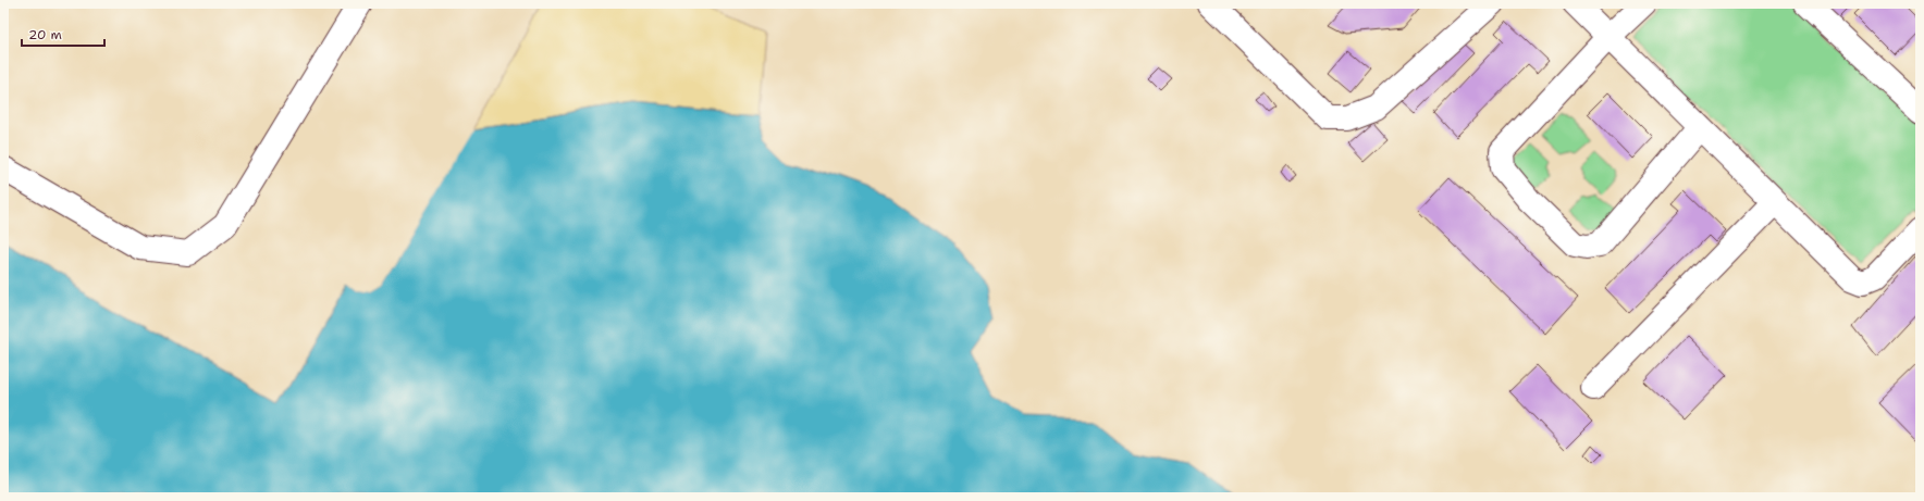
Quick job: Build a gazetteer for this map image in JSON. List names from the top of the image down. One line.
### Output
{"scale_bar":"20 m"}
